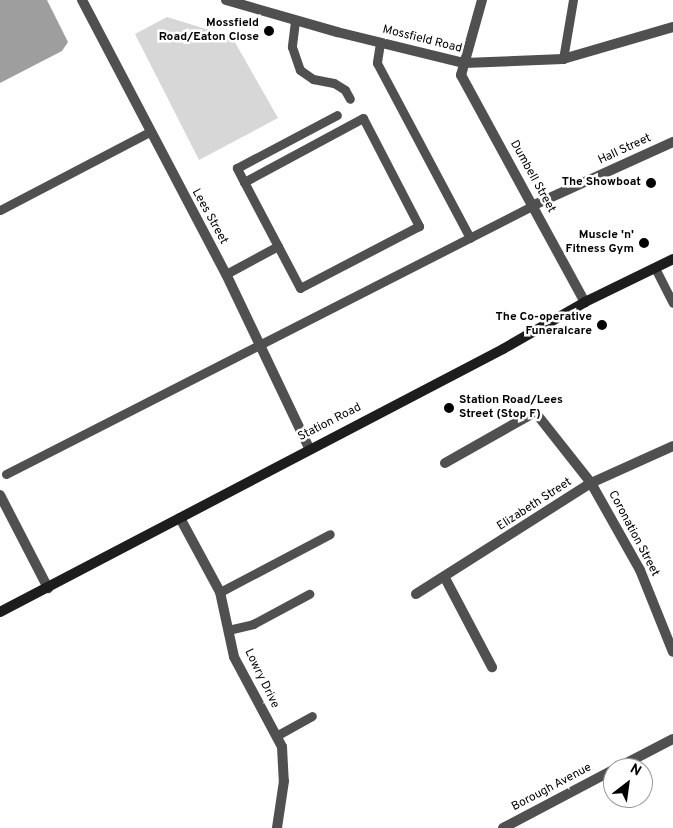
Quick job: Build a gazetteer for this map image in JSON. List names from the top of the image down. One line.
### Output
{"streets":{"main road":["Station Road"],"street":["Mossfield Road","Hall Street","Dumbell Street","Lees Street","Elizabeth Street","Coronation Street","Lowry Drive","Borough Avenue"]},"crossings":[["Mossfield Road","Dumbell Street"],["Hall Street","Dumbell Street"],["Dumbell Street","Station Road"],["Lees Street","Station Road"],["Station Road","Lowry Drive"],["Elizabeth Street","Coronation Street"]],"places":["Mossfield Road/Eaton Close","The Showboat","Muscle 'n' Fitness Gym","The Co-operative Funeralcare","Station Road/Lees Street (Stop F)"],"north":"top right"}
